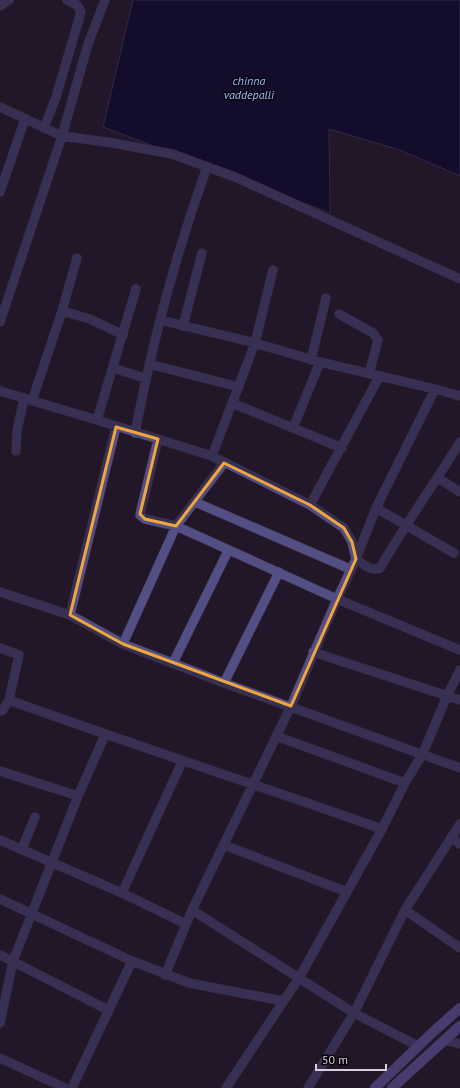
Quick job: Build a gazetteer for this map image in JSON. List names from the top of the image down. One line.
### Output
{"water":["chinna vaddepalli"],"scale_bar":"50 m"}
